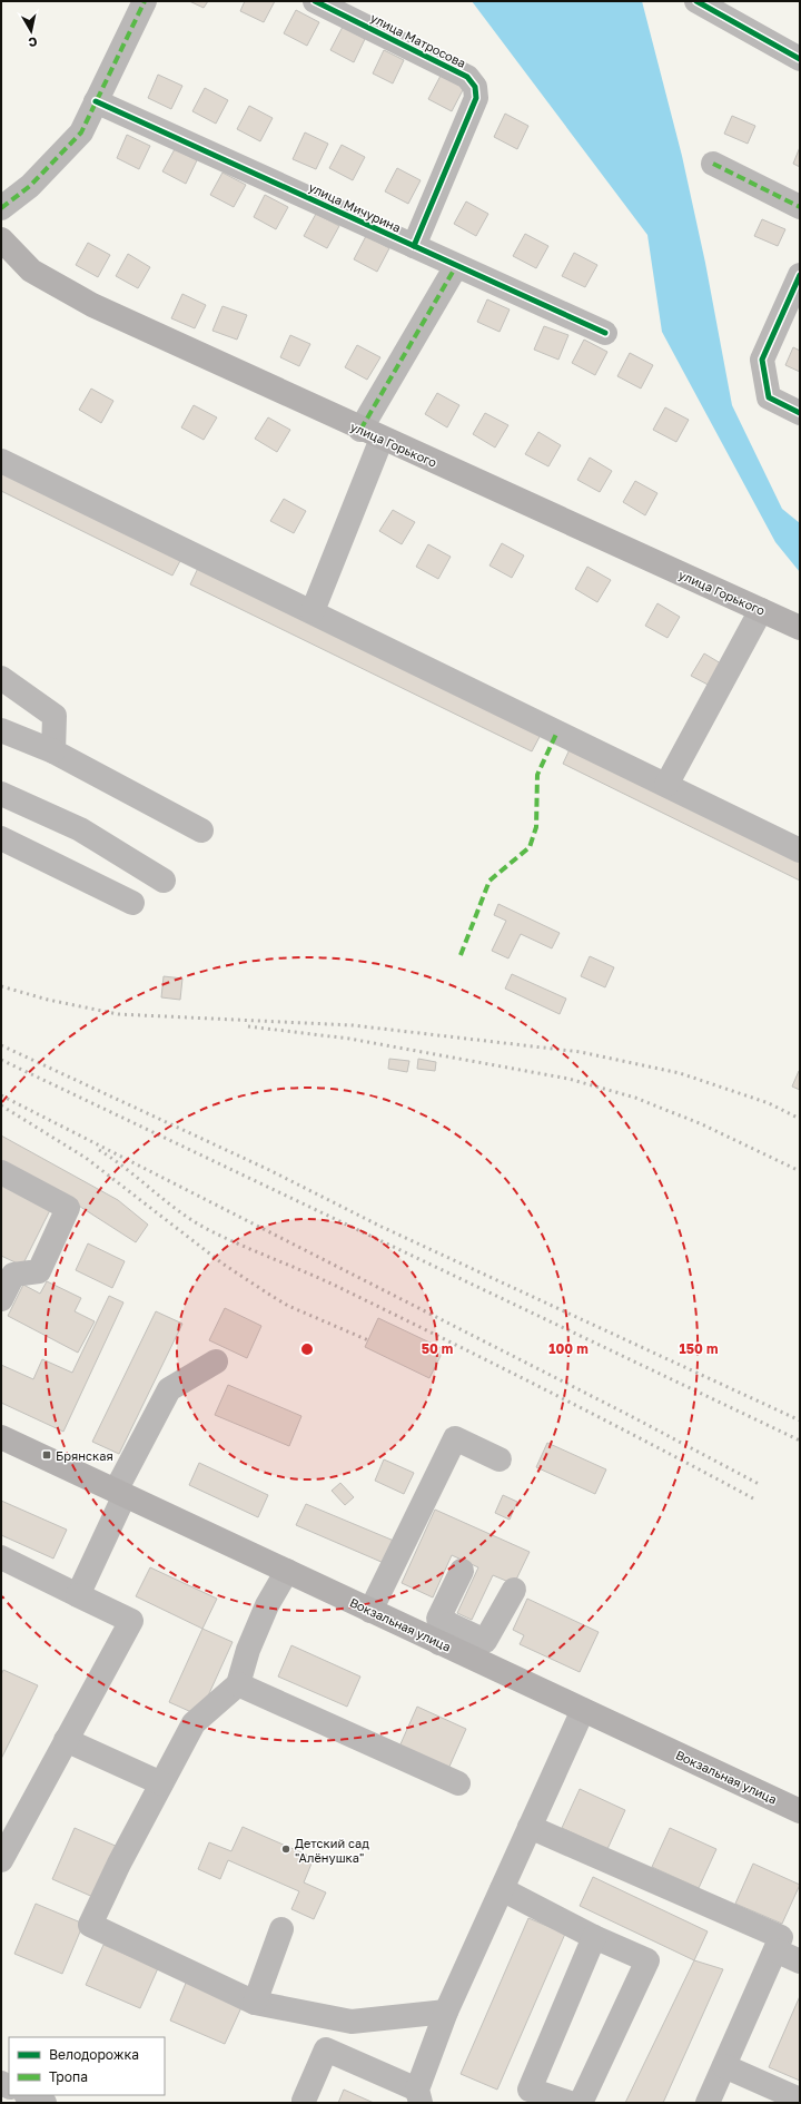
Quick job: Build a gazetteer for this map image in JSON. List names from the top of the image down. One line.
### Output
{"streets":{"main road":["улица Горького","Вокзальная улица"],"street":["улица Матросова","улица Мичурина"]},"crossings":[["улица Матросова","улица Мичурина"]],"places":{"transit":["Брянская"],"other":["Детский сад \"Алёнушка\""]},"legend":["Велодорожка","Тропа"],"north":"bottom","rings":["50 m","100 m","150 m"]}
